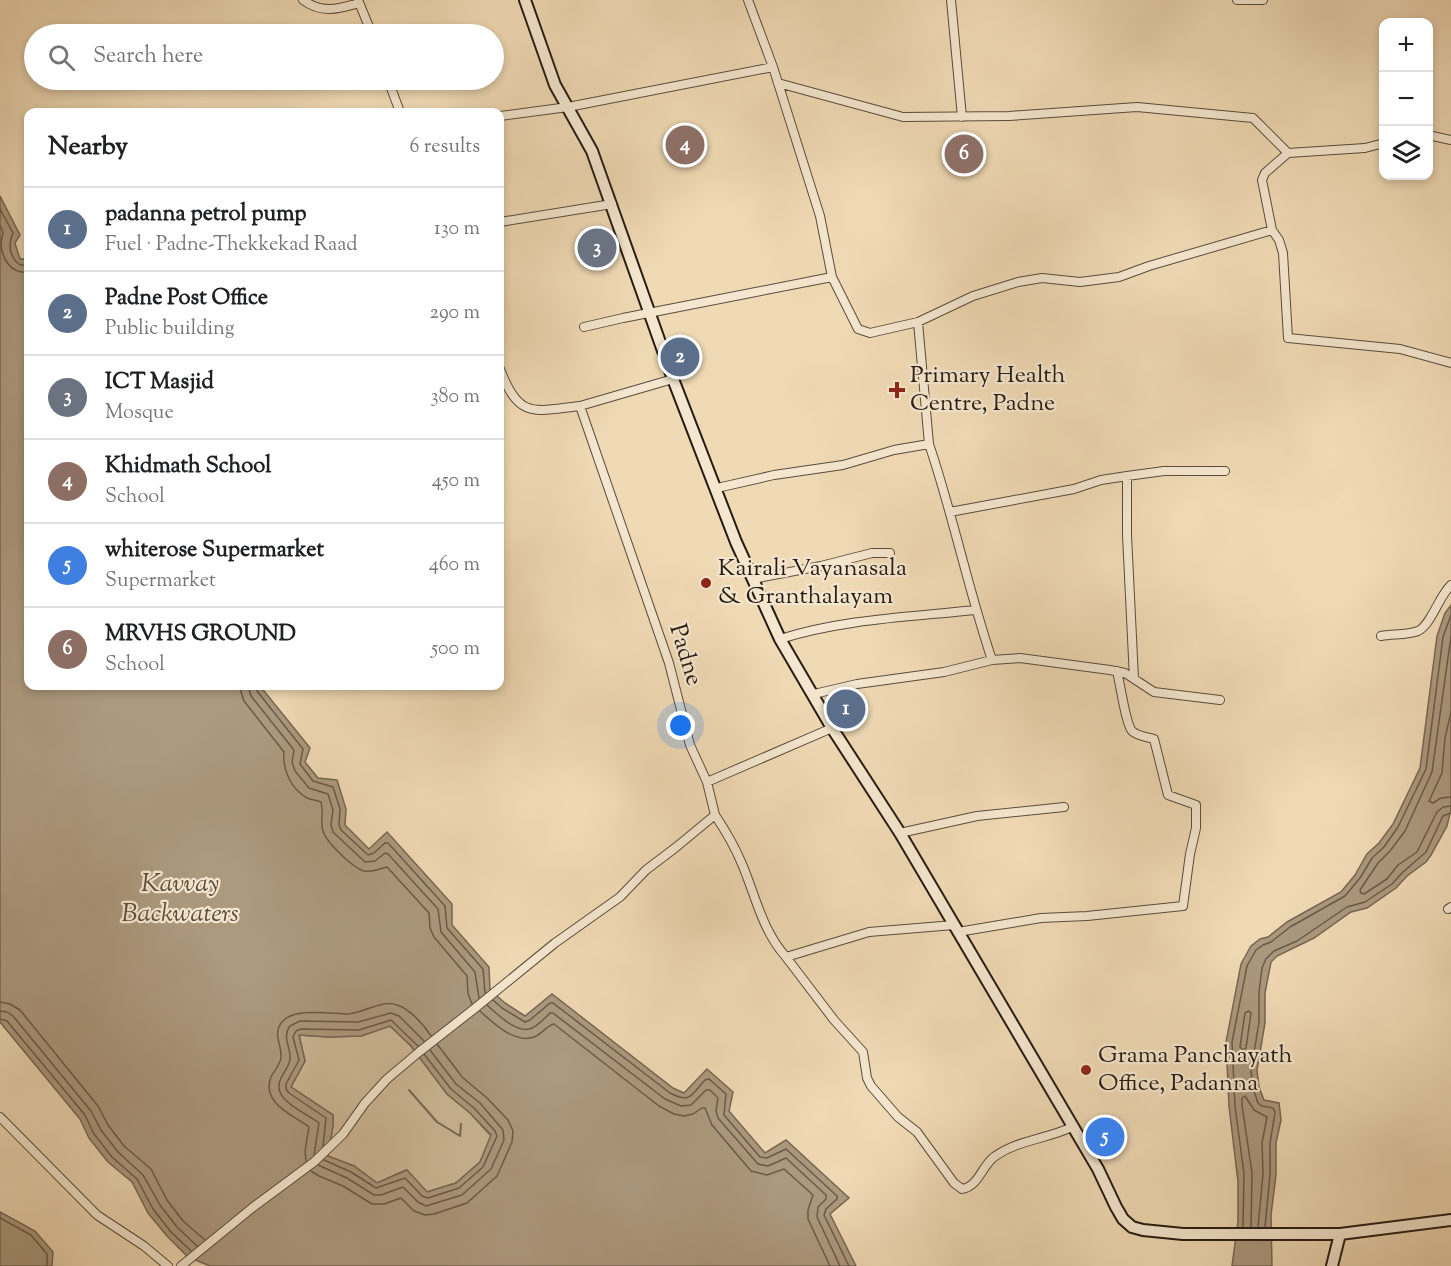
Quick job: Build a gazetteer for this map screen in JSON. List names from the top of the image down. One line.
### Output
{"streets":{"street":["Padne"]},"water":["Kavvay Backwaters"],"places":{"health":["Primary Health Centre, Padne"],"other":["Kairali Vayanasala & Granthalayam","Grama Panchayath Office, Padanna"]},"page":{"map_buttons":["+","−"],"search":"Search here","heading":["Nearby","6 results"],"pins":["4","6","3","2","1","5"],"list":[{"mark":"1","name":"padanna petrol pump","note":"Fuel · Padne-Thekkekad Raad","value":"130 m"},{"mark":"2","name":"Padne Post Office","note":"Public building","value":"290 m"},{"mark":"3","name":"ICT Masjid","note":"Mosque","value":"380 m"},{"mark":"4","name":"Khidmath School","note":"School","value":"450 m"},{"mark":"5","name":"whiterose Supermarket","note":"Supermarket","value":"460 m"},{"mark":"6","name":"MRVHS GROUND","note":"School","value":"500 m"}]}}
